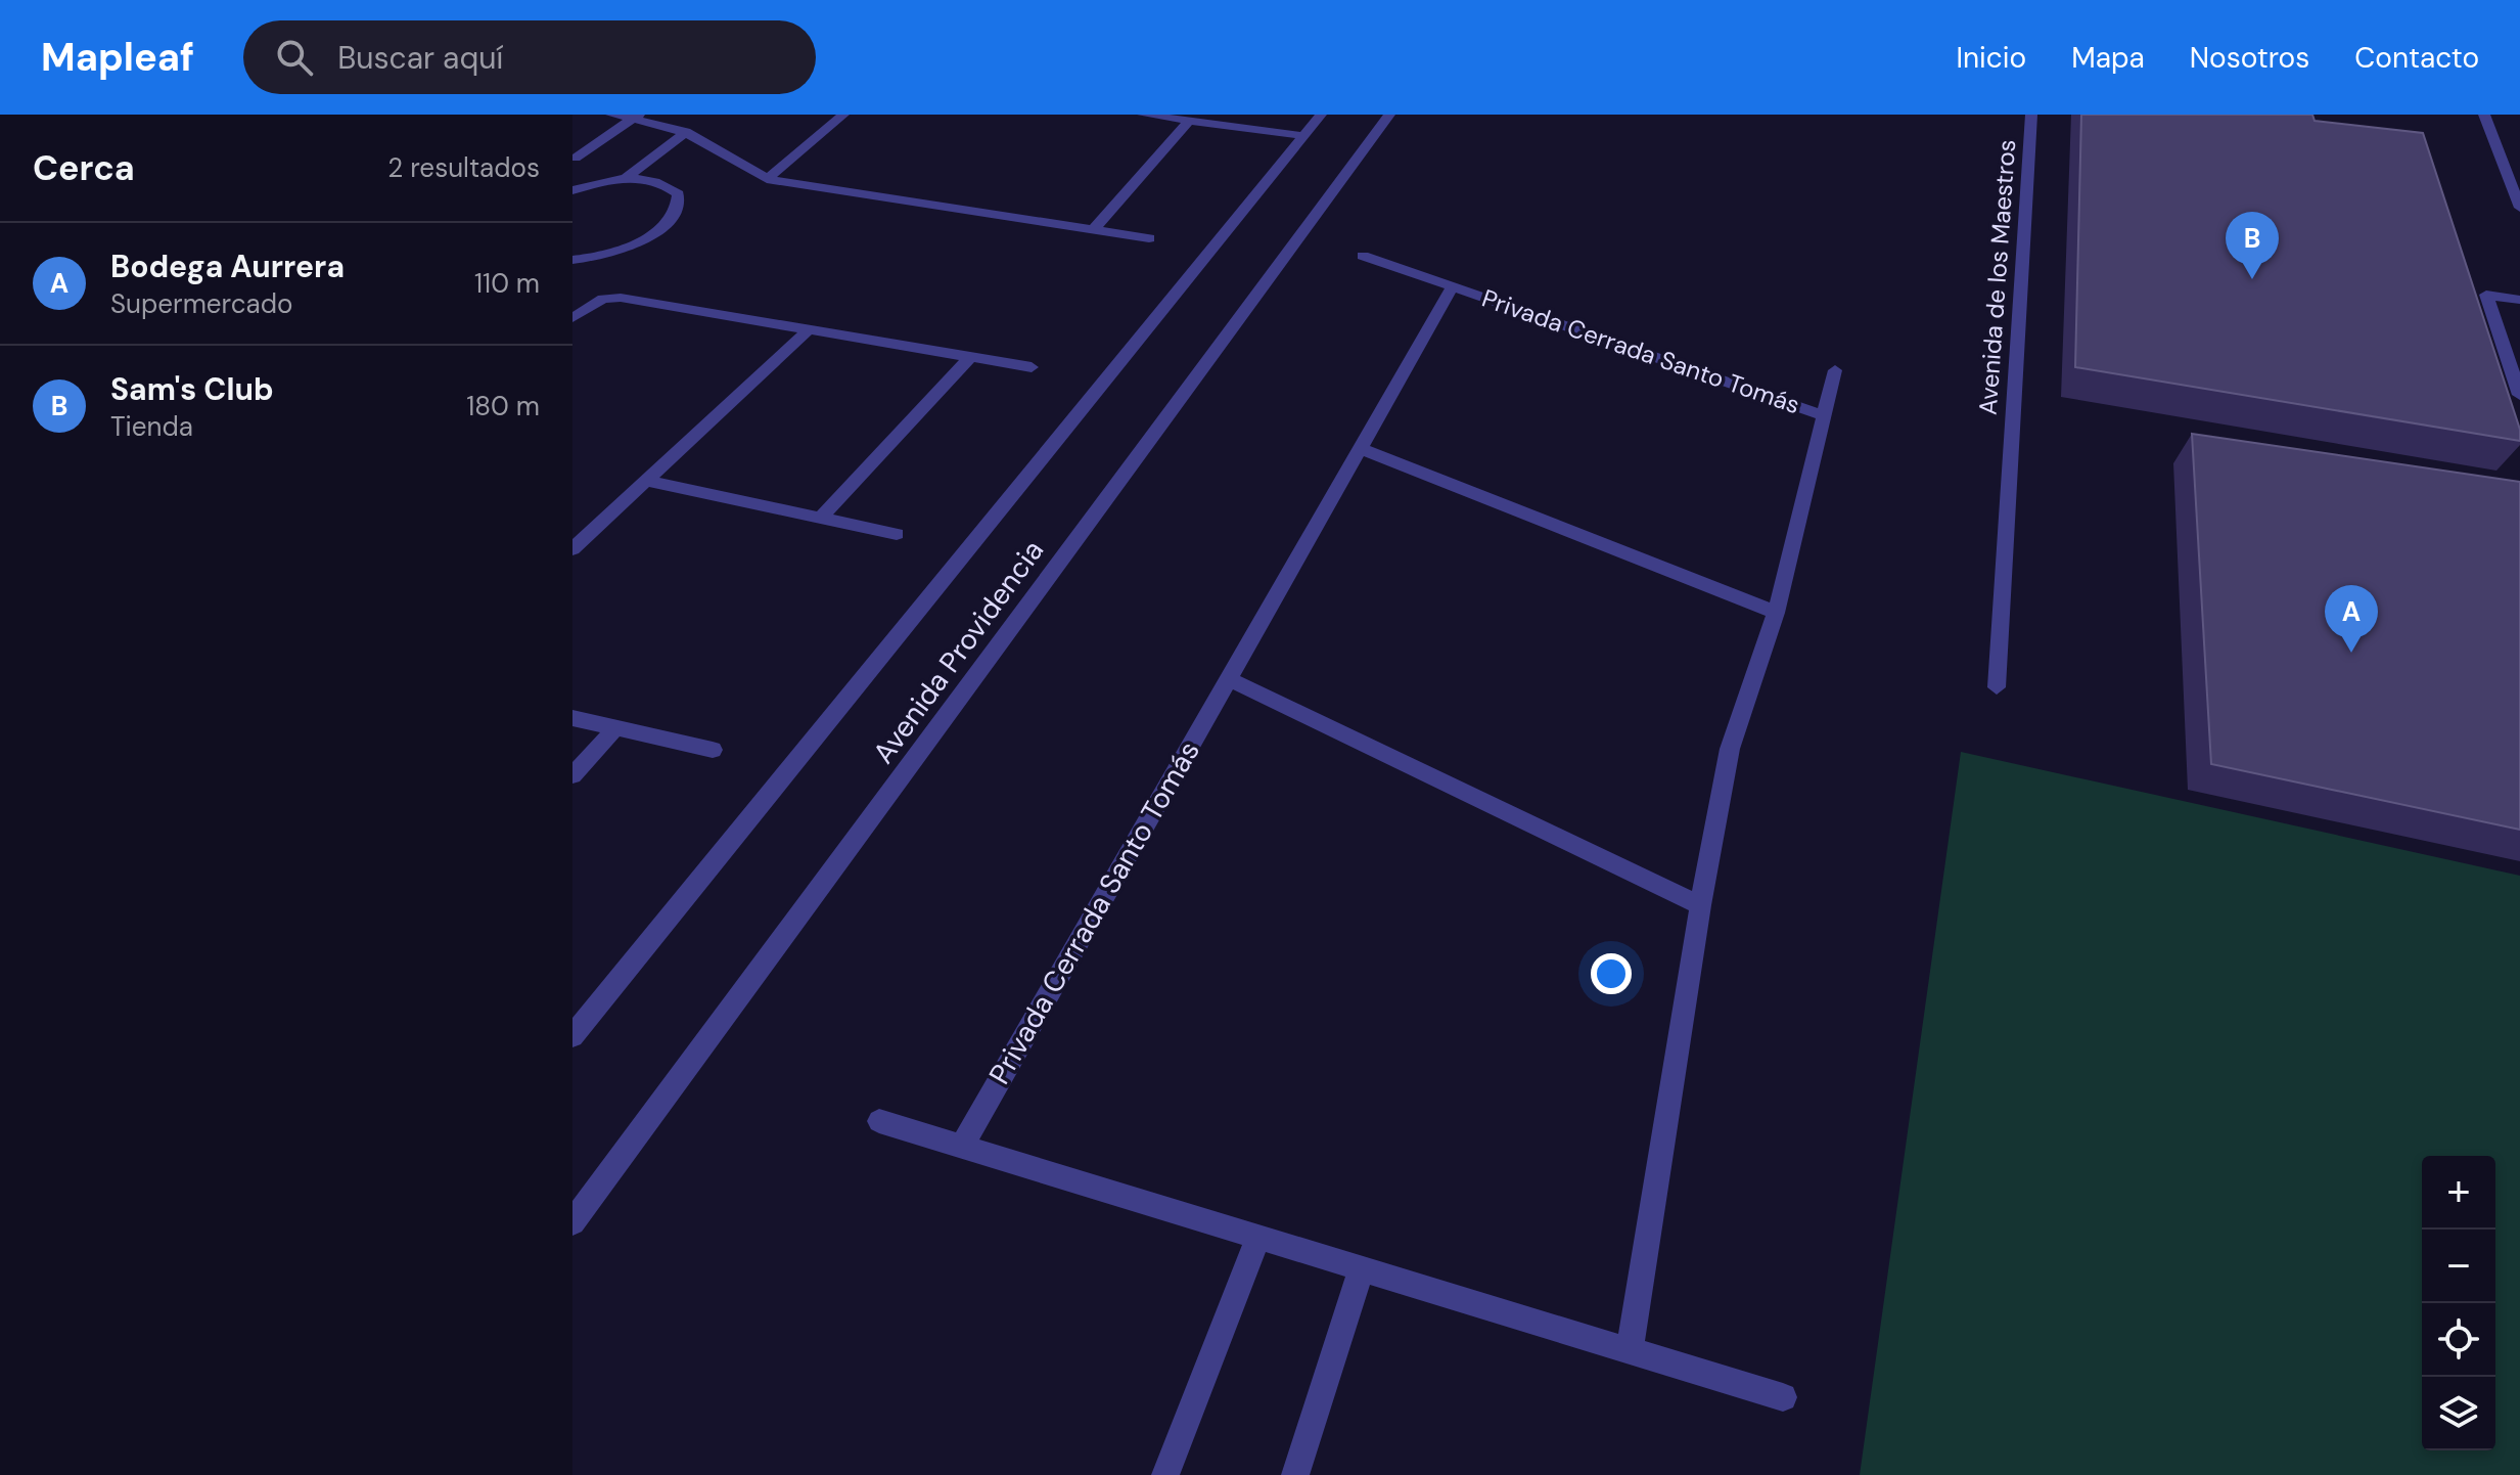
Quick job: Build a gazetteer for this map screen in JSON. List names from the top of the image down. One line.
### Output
{"streets":{"street":["Avenida de los Maestros","Privada Cerrada Santo Tomás","Avenida Providencia"]},"page":{"header":"Mapleaf","search":"Buscar aquí","nav":["Inicio","Mapa","Nosotros","Contacto"],"heading":["Cerca","2 resultados"],"pins":["B","A"],"list":[{"mark":"A","name":"Bodega Aurrera","note":"Supermercado","value":"110 m"},{"mark":"B","name":"Sam's Club","note":"Tienda","value":"180 m"}],"map_buttons":["+","−"]}}
